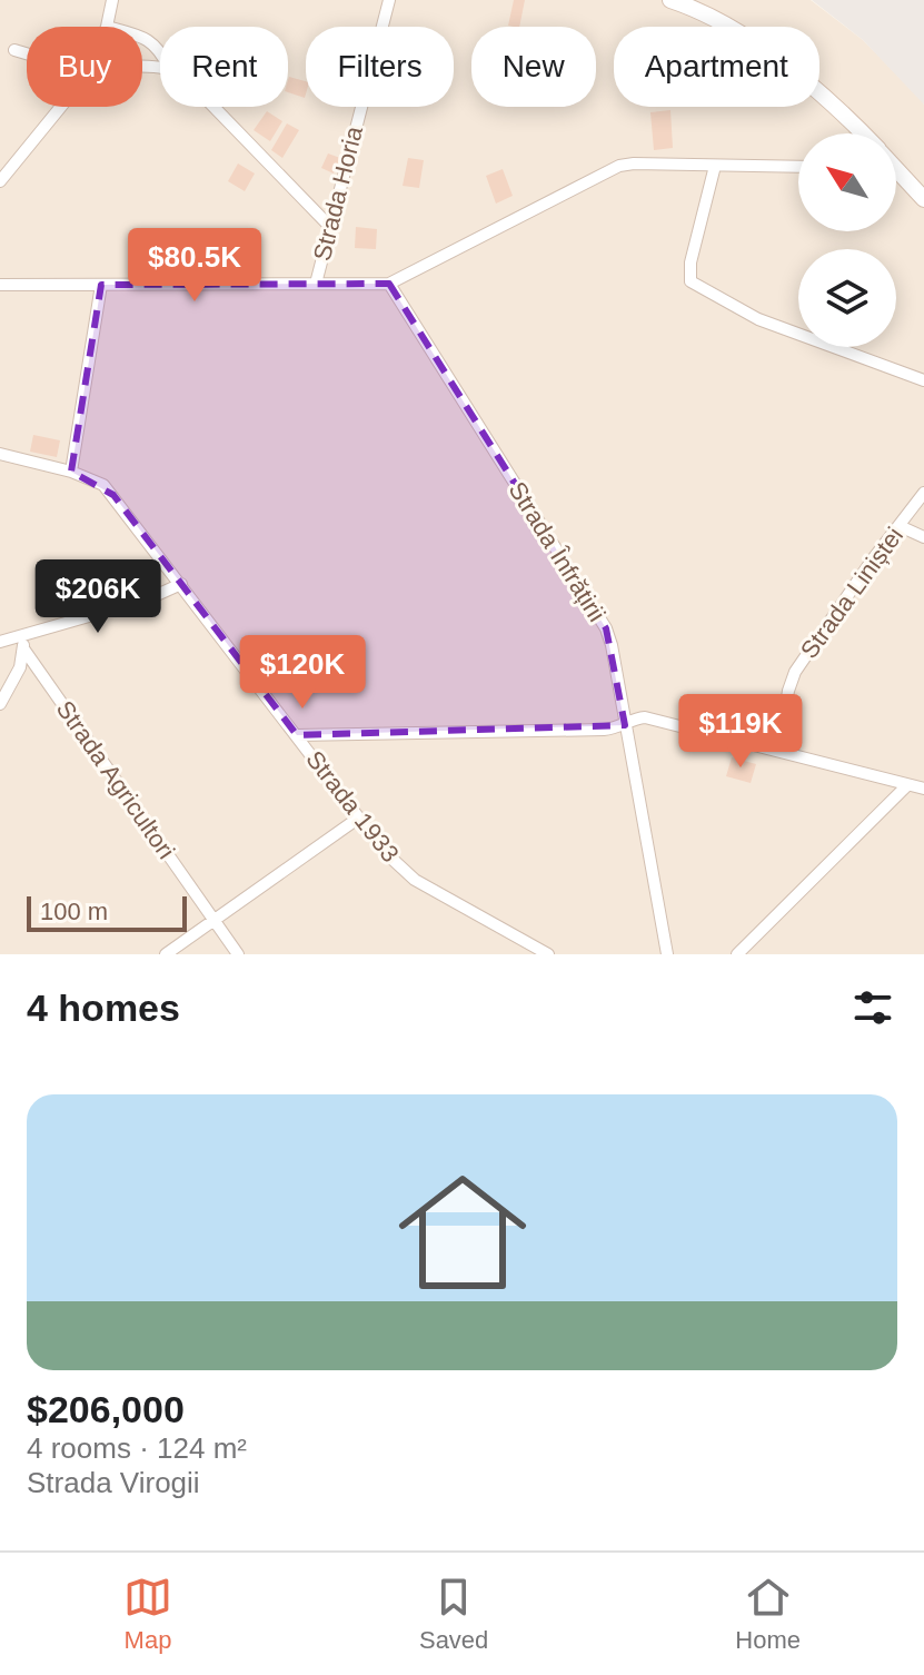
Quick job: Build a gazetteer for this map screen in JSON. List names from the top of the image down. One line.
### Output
{"streets":{"street":["Strada Horia","Strada Înfrățirii","Strada Liniștei","Strada Agricultori","Strada 1933"]},"scale_bar":"100 m","north":"top left","page":{"chip":["Buy","Rent","Filters","New","Apartment"],"price":["$80.5K","$206K","$120K","$119K"],"scale":"100 m","heading":"4 homes","list":[{"name":"$206,000","note":"4 rooms · 124 m² · Strada Virogii"}],"tabs":["Map","Saved","Home"]}}
